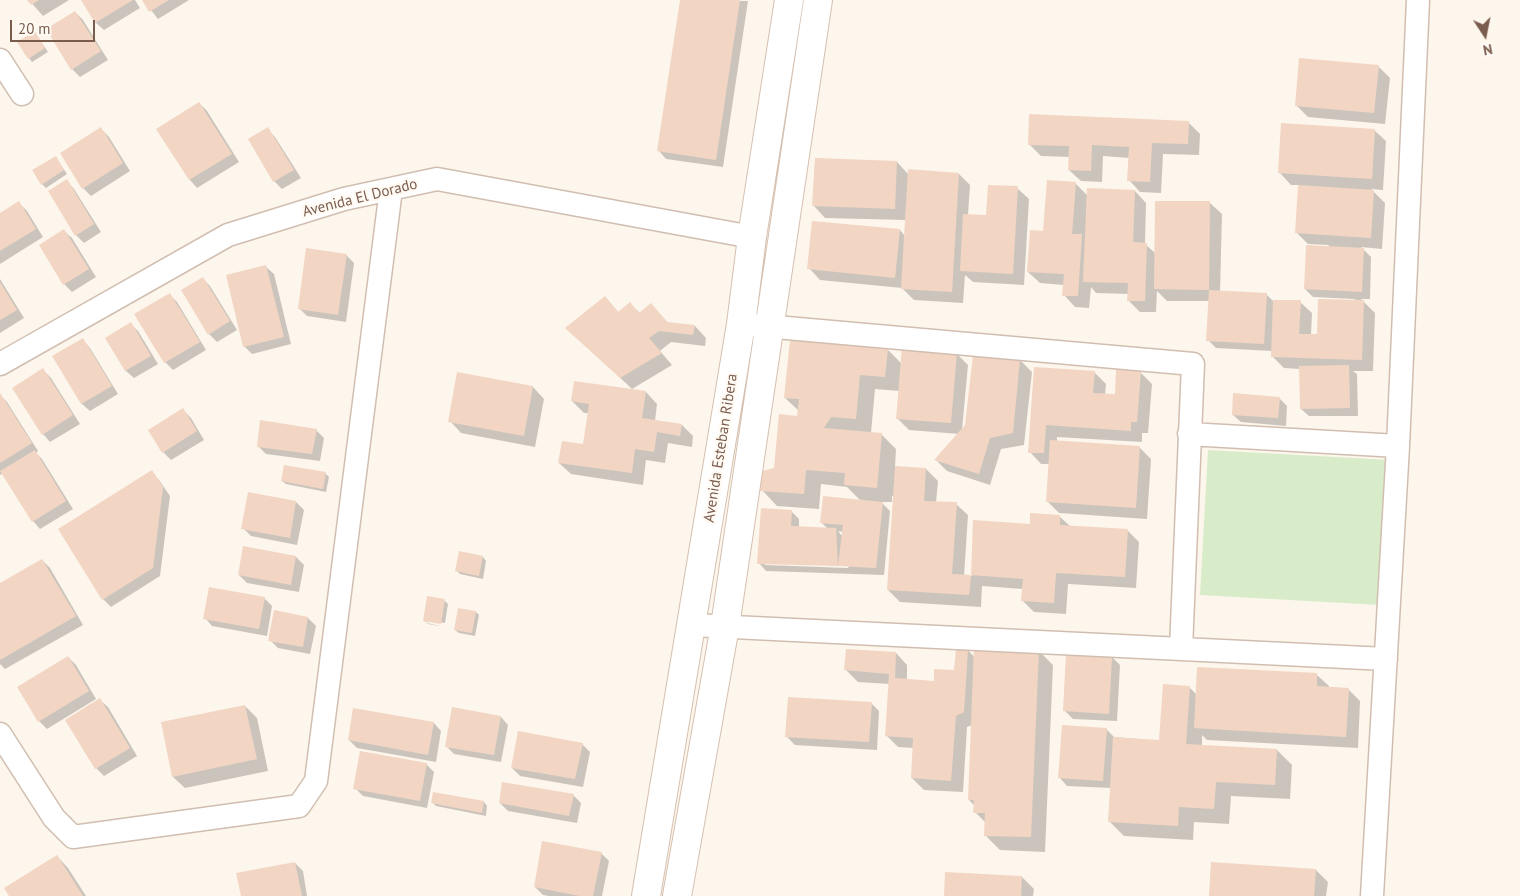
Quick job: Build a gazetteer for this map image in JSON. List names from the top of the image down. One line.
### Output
{"streets":{"main road":["Avenida Esteban Ribera"],"street":["Avenida El Dorado"]},"crossings":[["Avenida El Dorado","Avenida Esteban Ribera"]],"scale_bar":"20 m","north":"bottom"}
